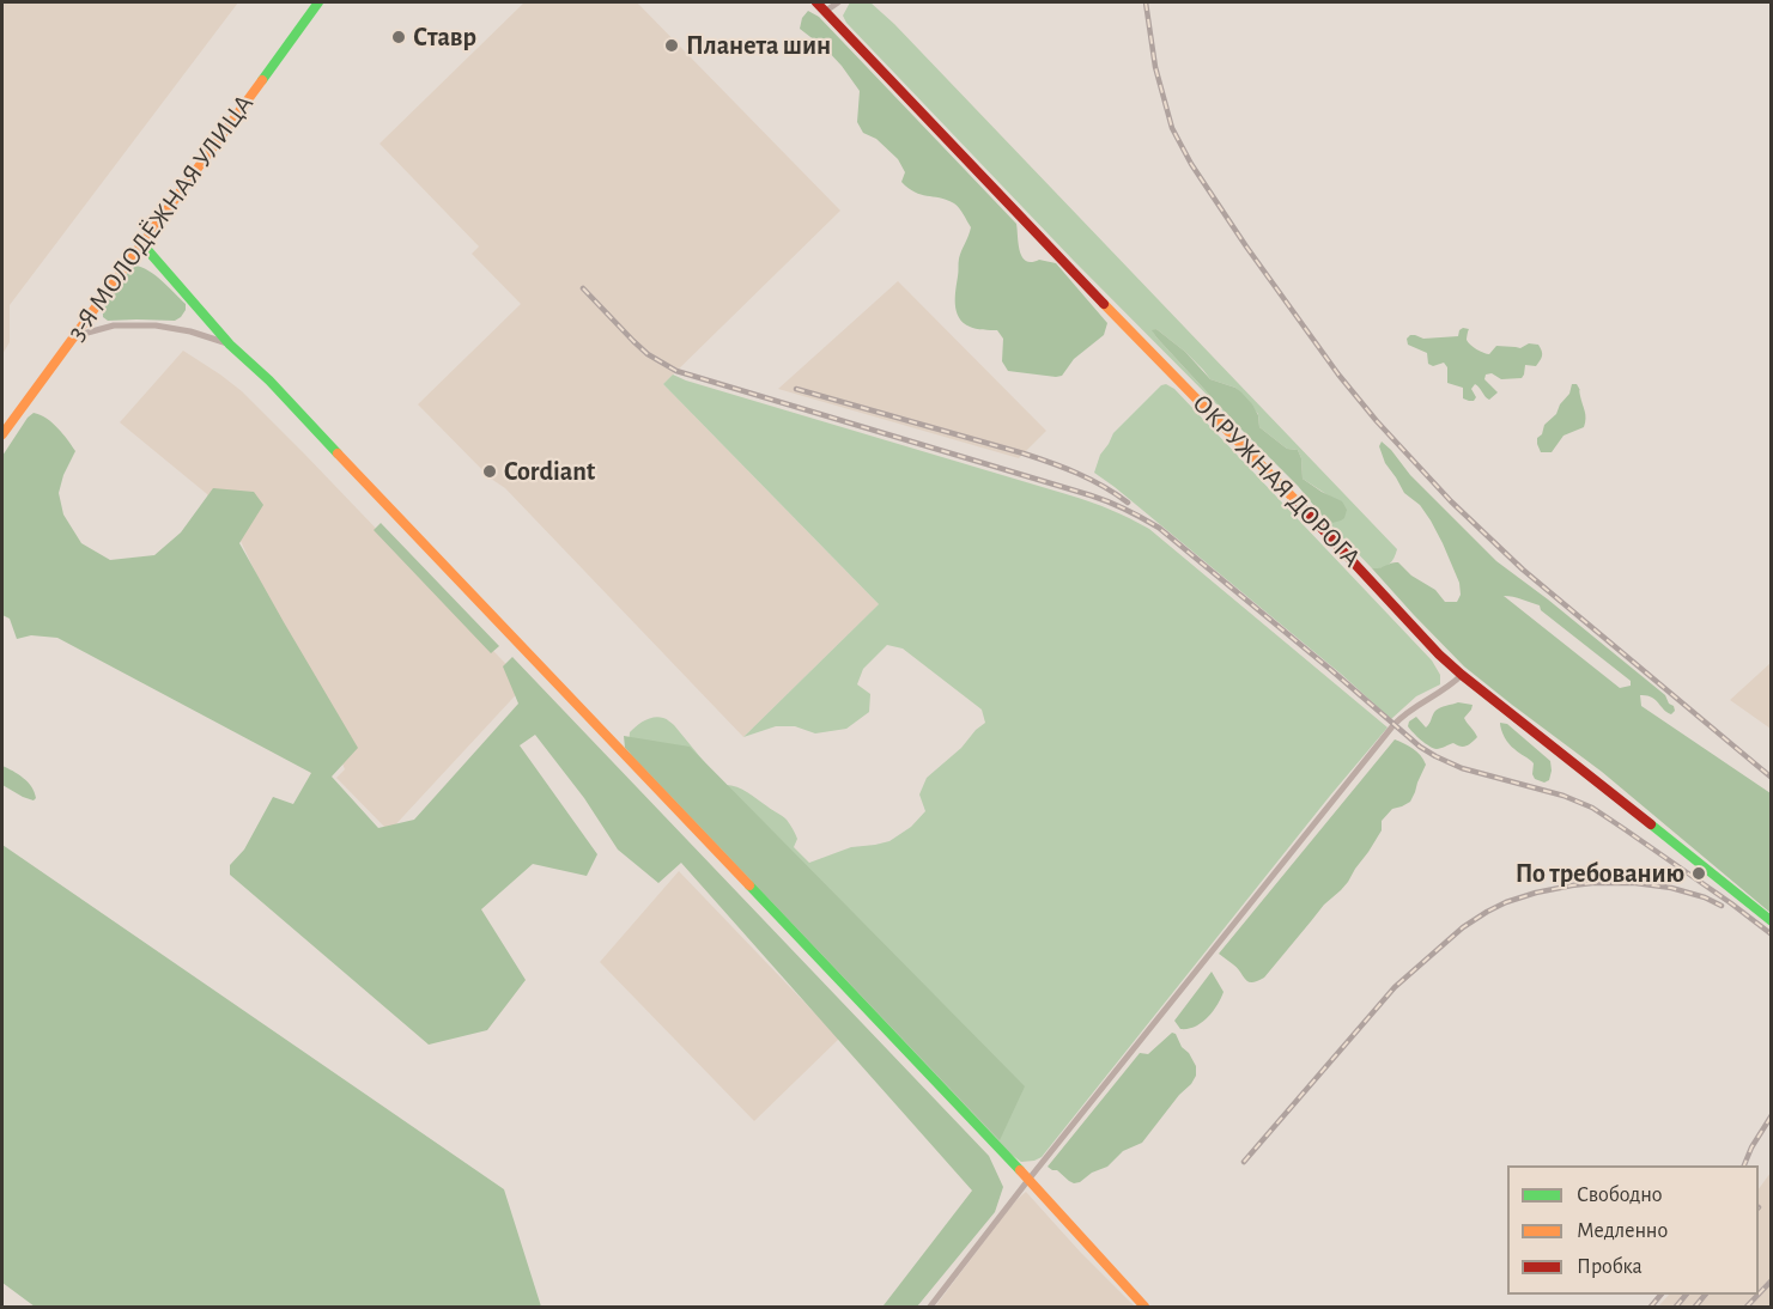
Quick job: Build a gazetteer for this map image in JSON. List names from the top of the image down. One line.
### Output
{"streets":{"main road":["3-Я МОЛОДЁЖНАЯ УЛИЦА","ОКРУЖНАЯ ДОРОГА"]},"places":["Ставр","Планета шин","Cordiant","По требованию"],"legend":["Свободно","Медленно","Пробка"]}
